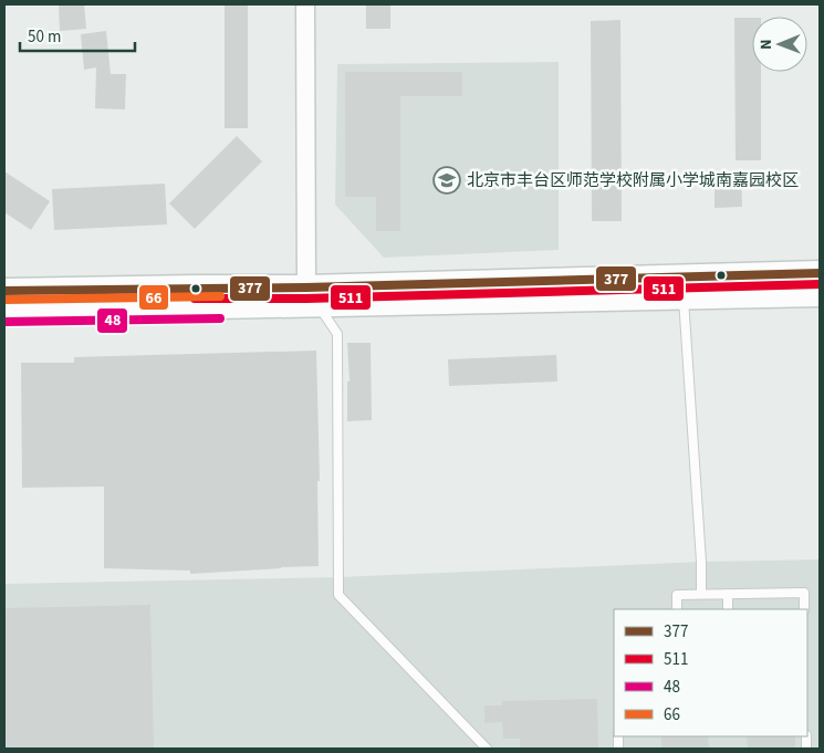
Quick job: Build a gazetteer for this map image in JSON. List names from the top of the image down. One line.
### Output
{"places":{"school or university":["北京市丰台区师范学校附属小学城南嘉园校区"]},"lines":["transit line 377","transit line 511","transit line 66","transit line 48"],"legend":["377","511","48","66"],"scale_bar":"50 m","north":"left"}
